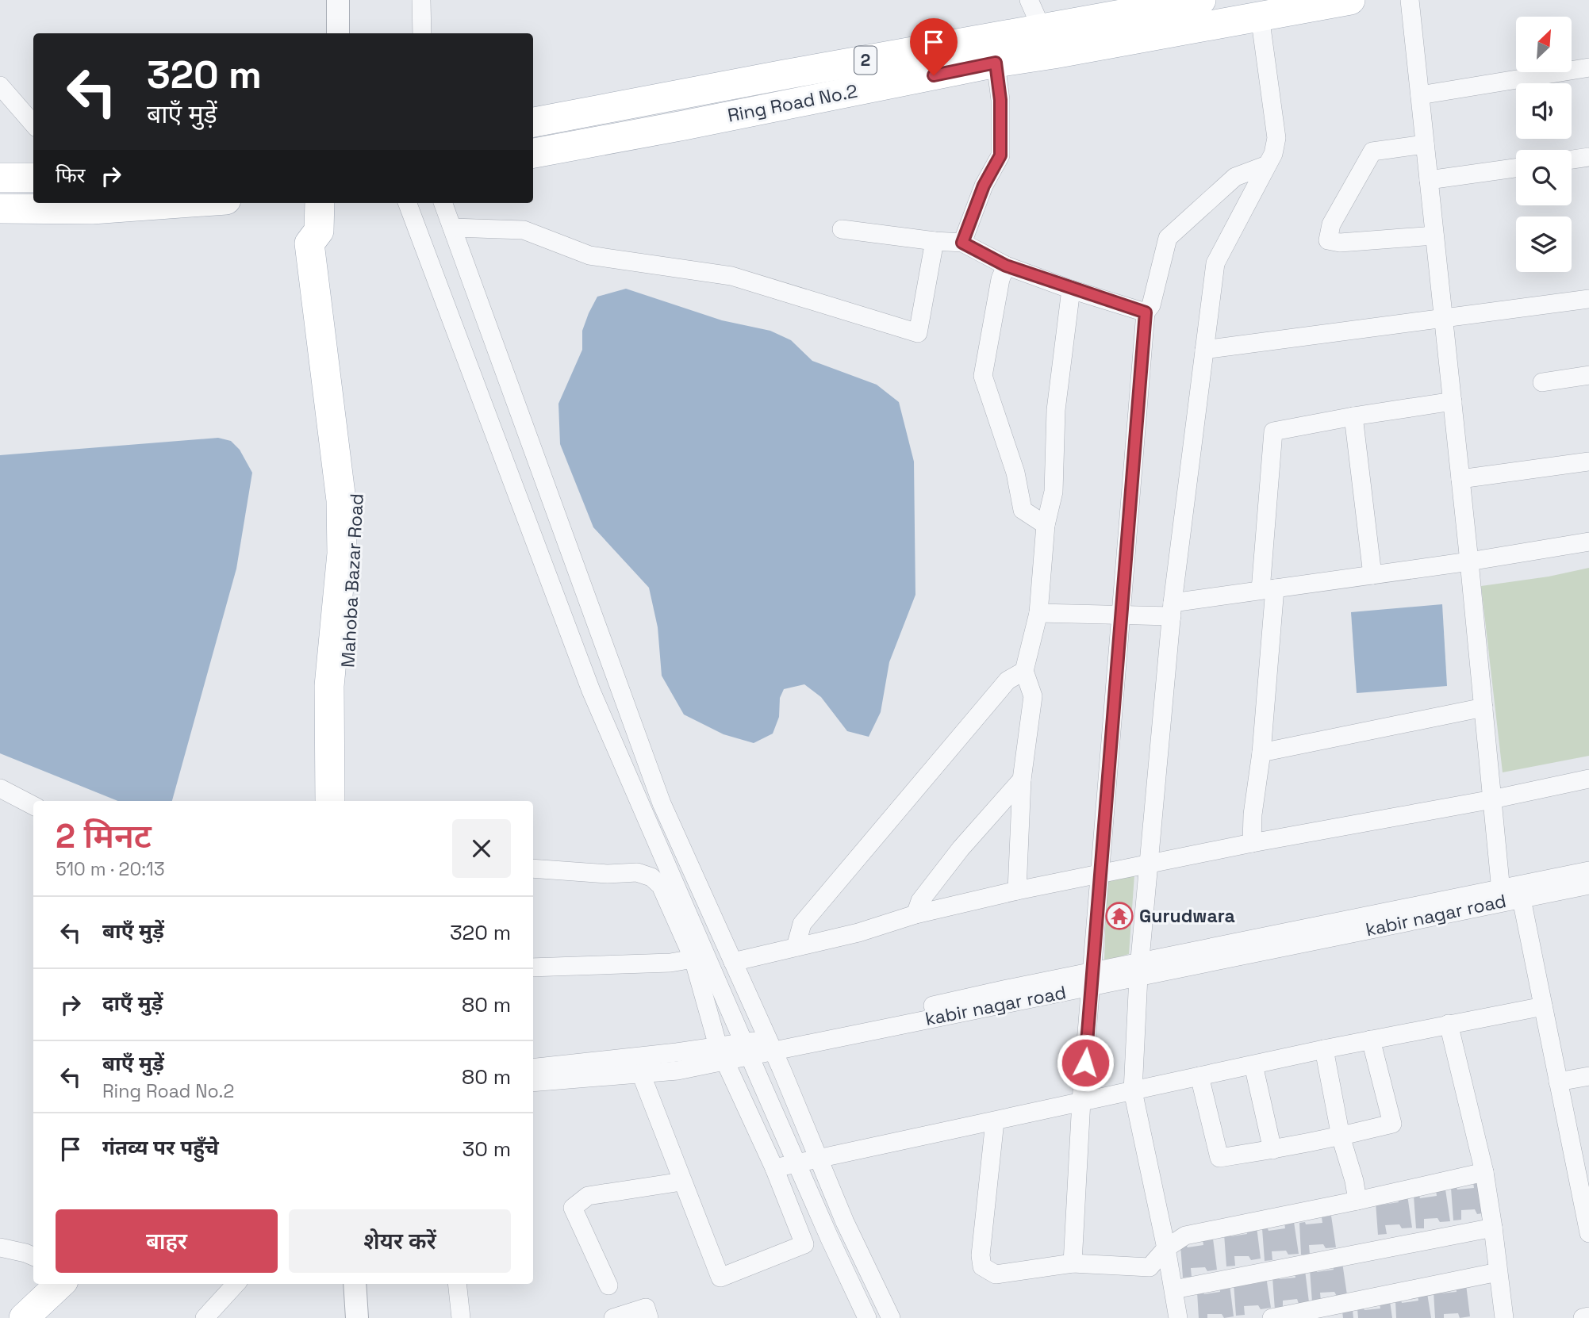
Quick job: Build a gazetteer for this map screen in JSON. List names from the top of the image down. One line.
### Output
{"streets":{"main road":["2","Ring Road No.2","Mahoba Bazar Road"],"street":["kabir nagar road"]},"places":{"temple":["Gurudwara"]},"north":"top right","page":{"turn":["320 m","बाएँ मुड़ें"],"then":"फिर","heading":["2 मिनट","510 m · 20:13"],"list":[{"name":"बाएँ मुड़ें","value":"320 m"},{"name":"दाएँ मुड़ें","value":"80 m"},{"name":"बाएँ मुड़ें","note":"Ring Road No.2","value":"80 m"},{"name":"गंतव्य पर पहुँचे","value":"30 m"}],"buttons":["बाहर","शेयर करें"]}}
